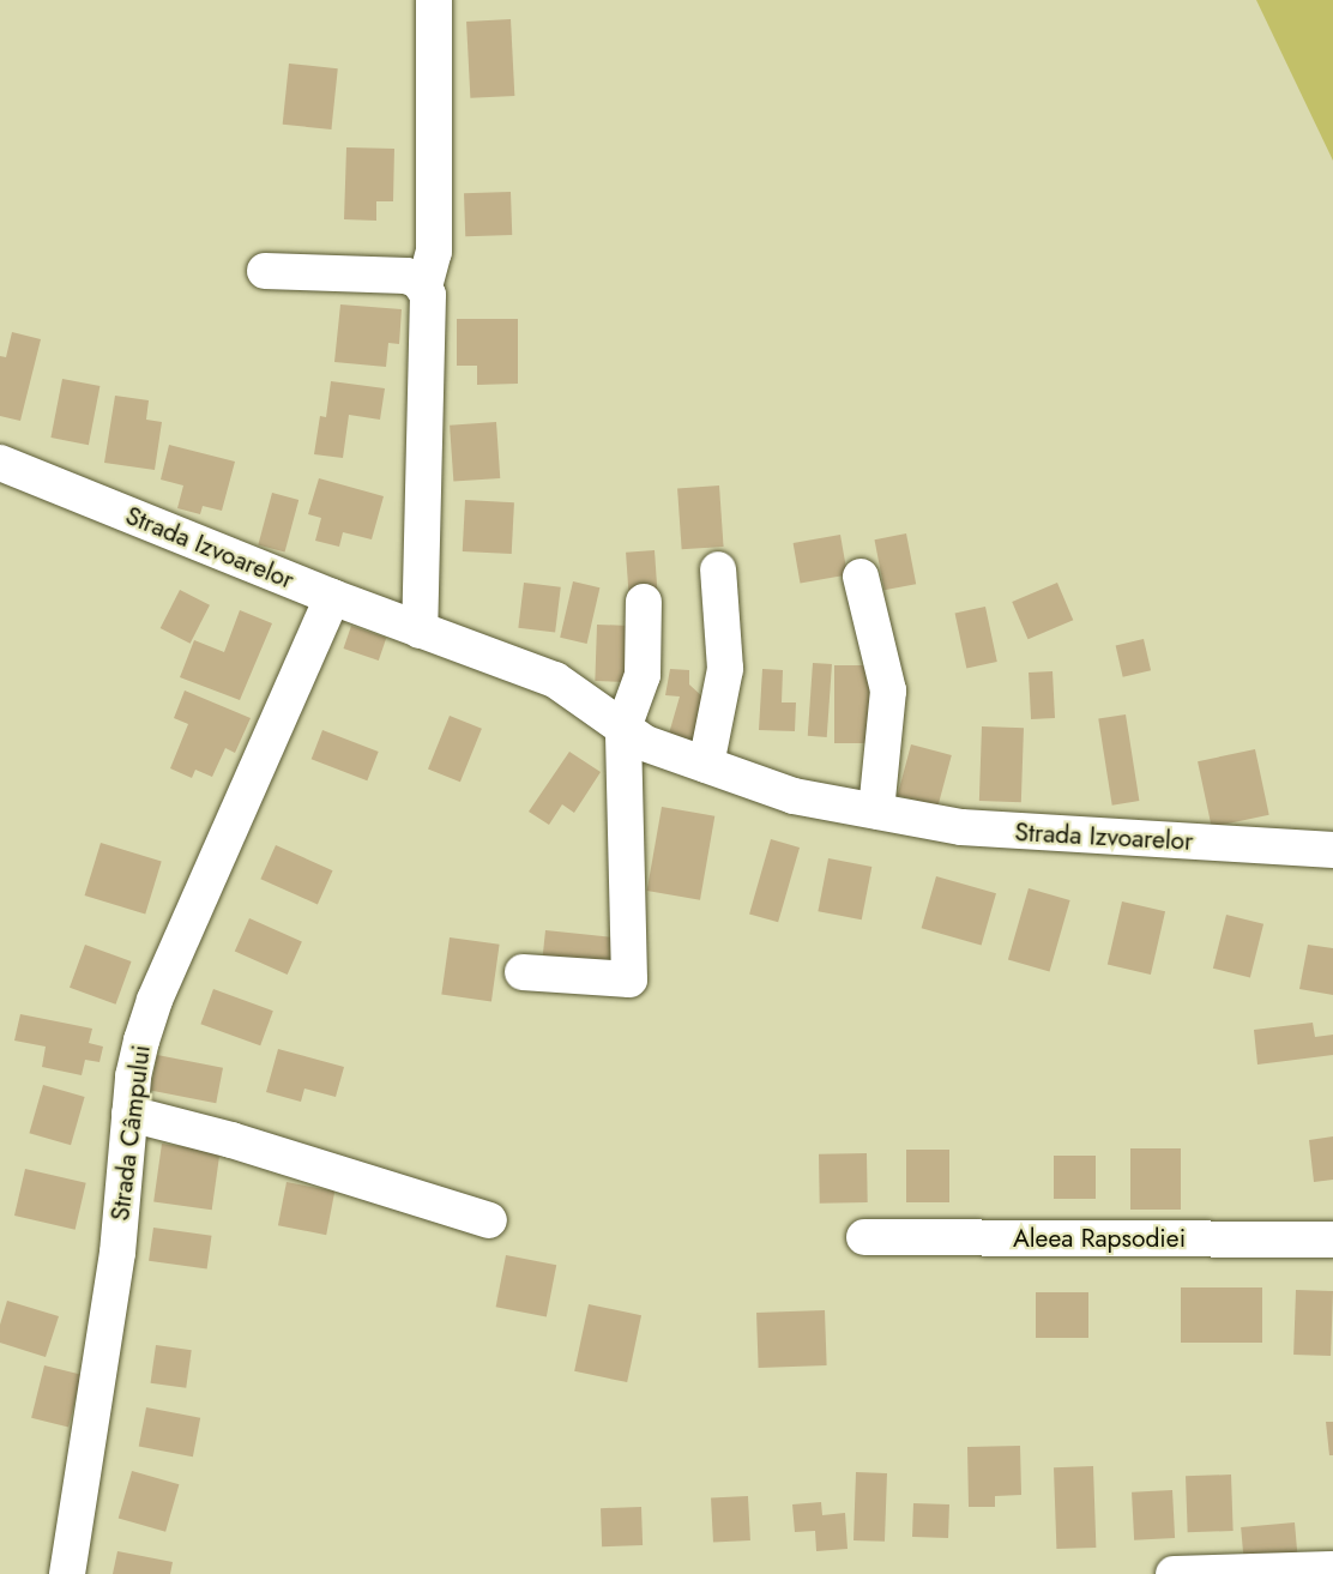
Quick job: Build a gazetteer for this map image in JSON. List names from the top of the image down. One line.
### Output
{"streets":{"street":["Strada Izvoarelor","Strada Câmpului","Aleea Rapsodiei"]},"crossings":[["Strada Izvoarelor","Strada Câmpului"]]}
